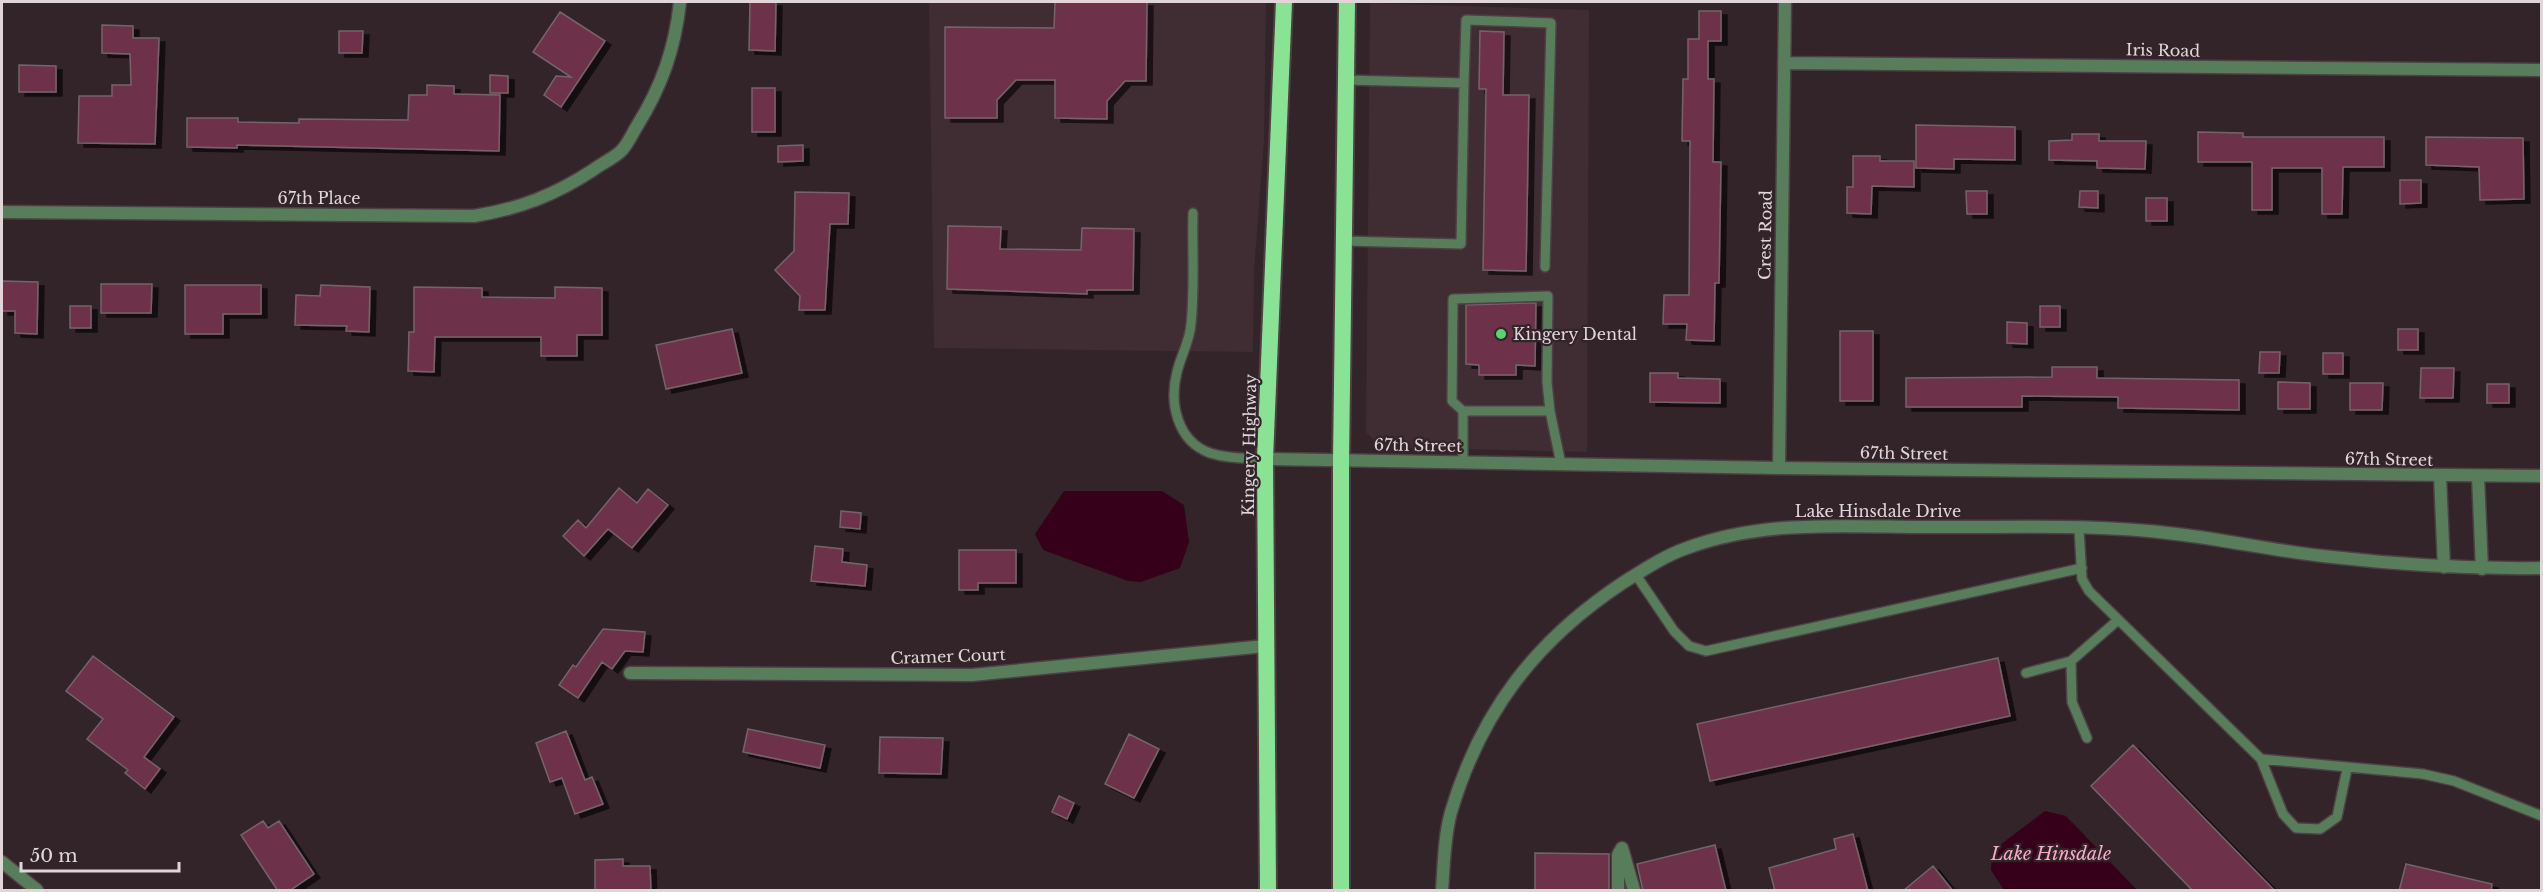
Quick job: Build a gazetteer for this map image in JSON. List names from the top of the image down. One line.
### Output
{"streets":{"highway":["Kingery Highway"],"street":["Iris Road","67th Place","Crest Road","67th Street","Lake Hinsdale Drive","Cramer Court"]},"crossings":[["Iris Road","Crest Road"],["Crest Road","67th Street"],["Kingery Highway","67th Street"],["Kingery Highway","Cramer Court"]],"water":["Lake Hinsdale"],"places":["Kingery Dental"],"scale_bar":"50 m"}
